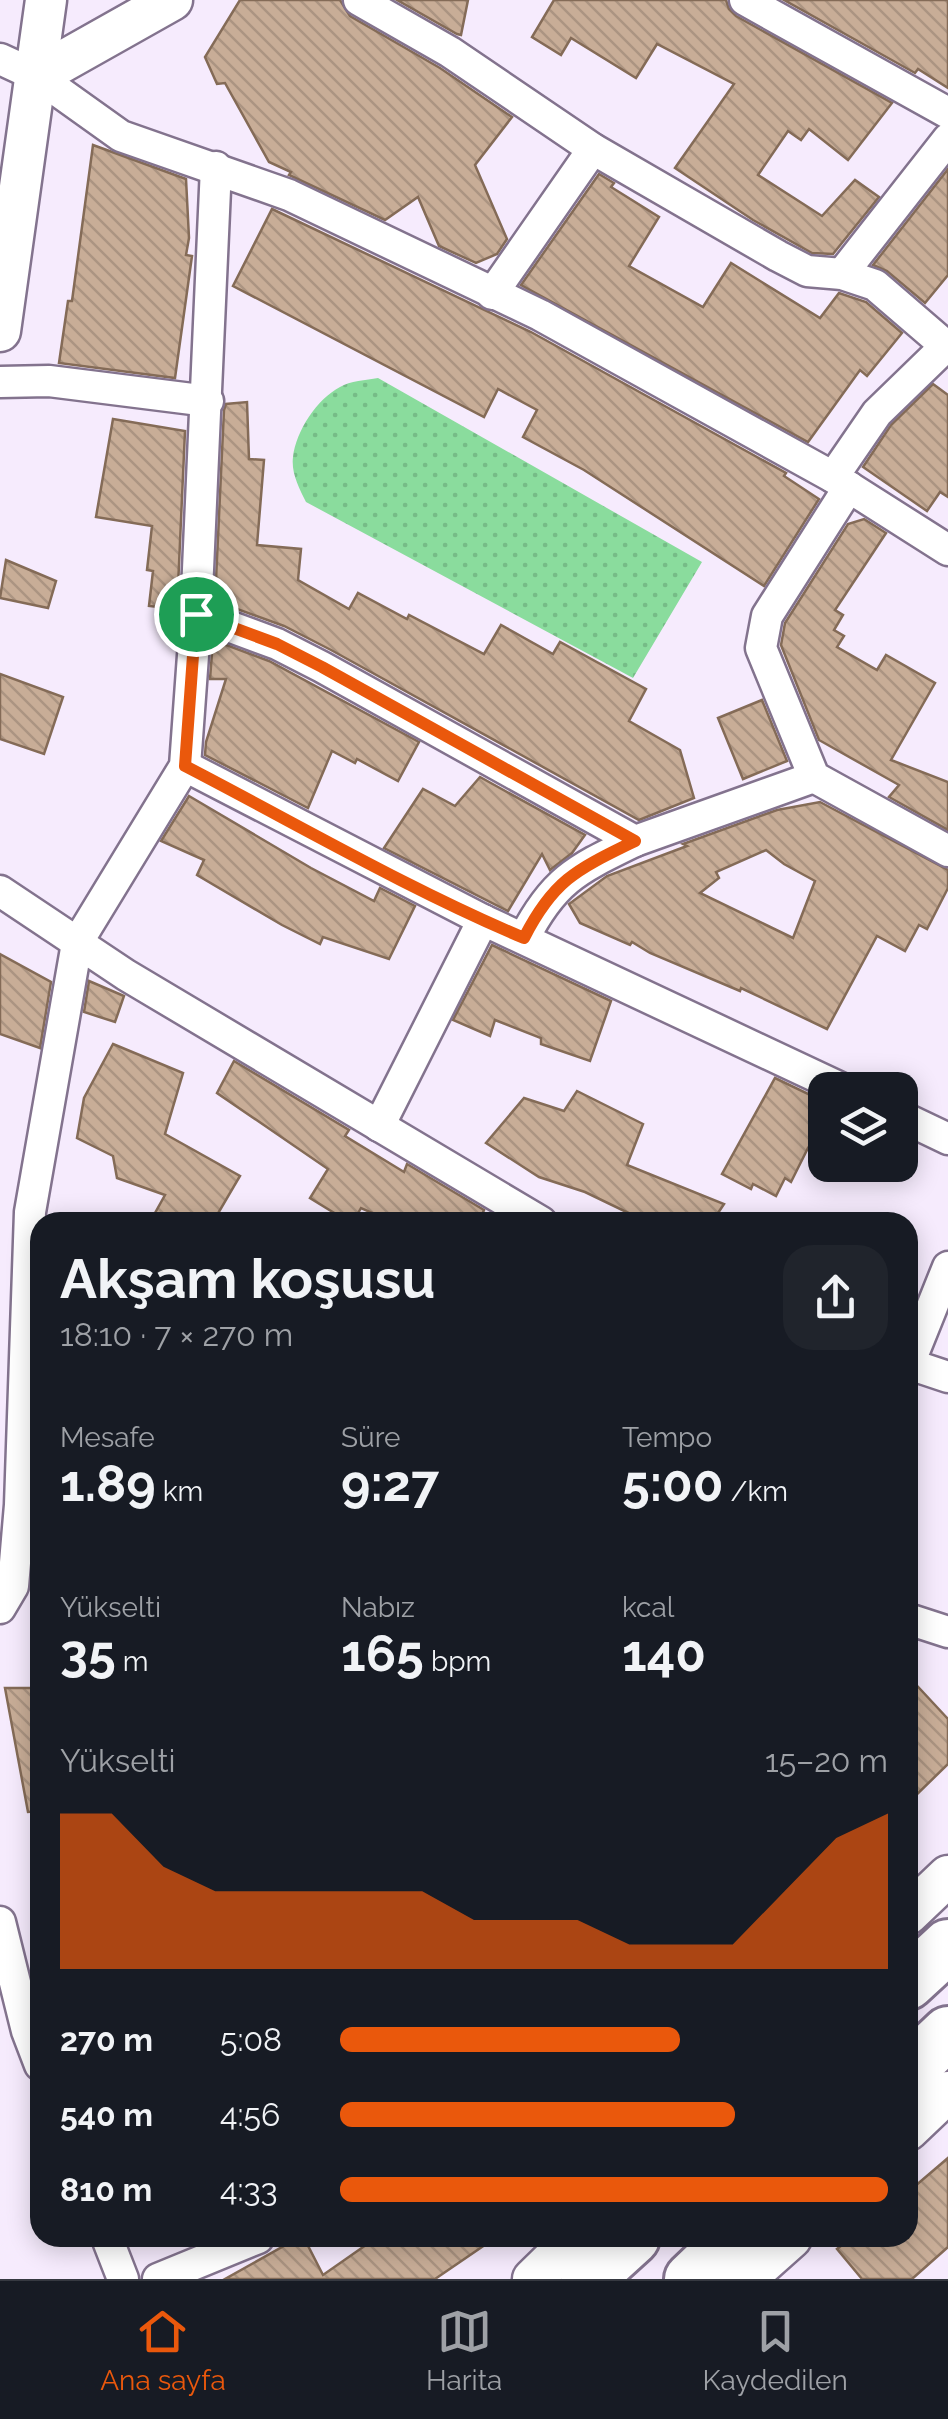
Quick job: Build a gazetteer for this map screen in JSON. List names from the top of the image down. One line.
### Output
{"page":{"heading":["Akşam koşusu","18:10 · 7 × 270 m"],"stats":[["Mesafe","1.89 km"],["Süre","9:27"],["Tempo","5:00 /km"],["Yükselti","35 m"],["Nabız","165 bpm"],["kcal","140"]],"chart":["Yükselti","15–20 m"],"list":[{"name":"270 m","note":"5:08"},{"name":"540 m","note":"4:56"},{"name":"810 m","note":"4:33"}],"tabs":["Ana sayfa","Harita","Kaydedilen"]}}
